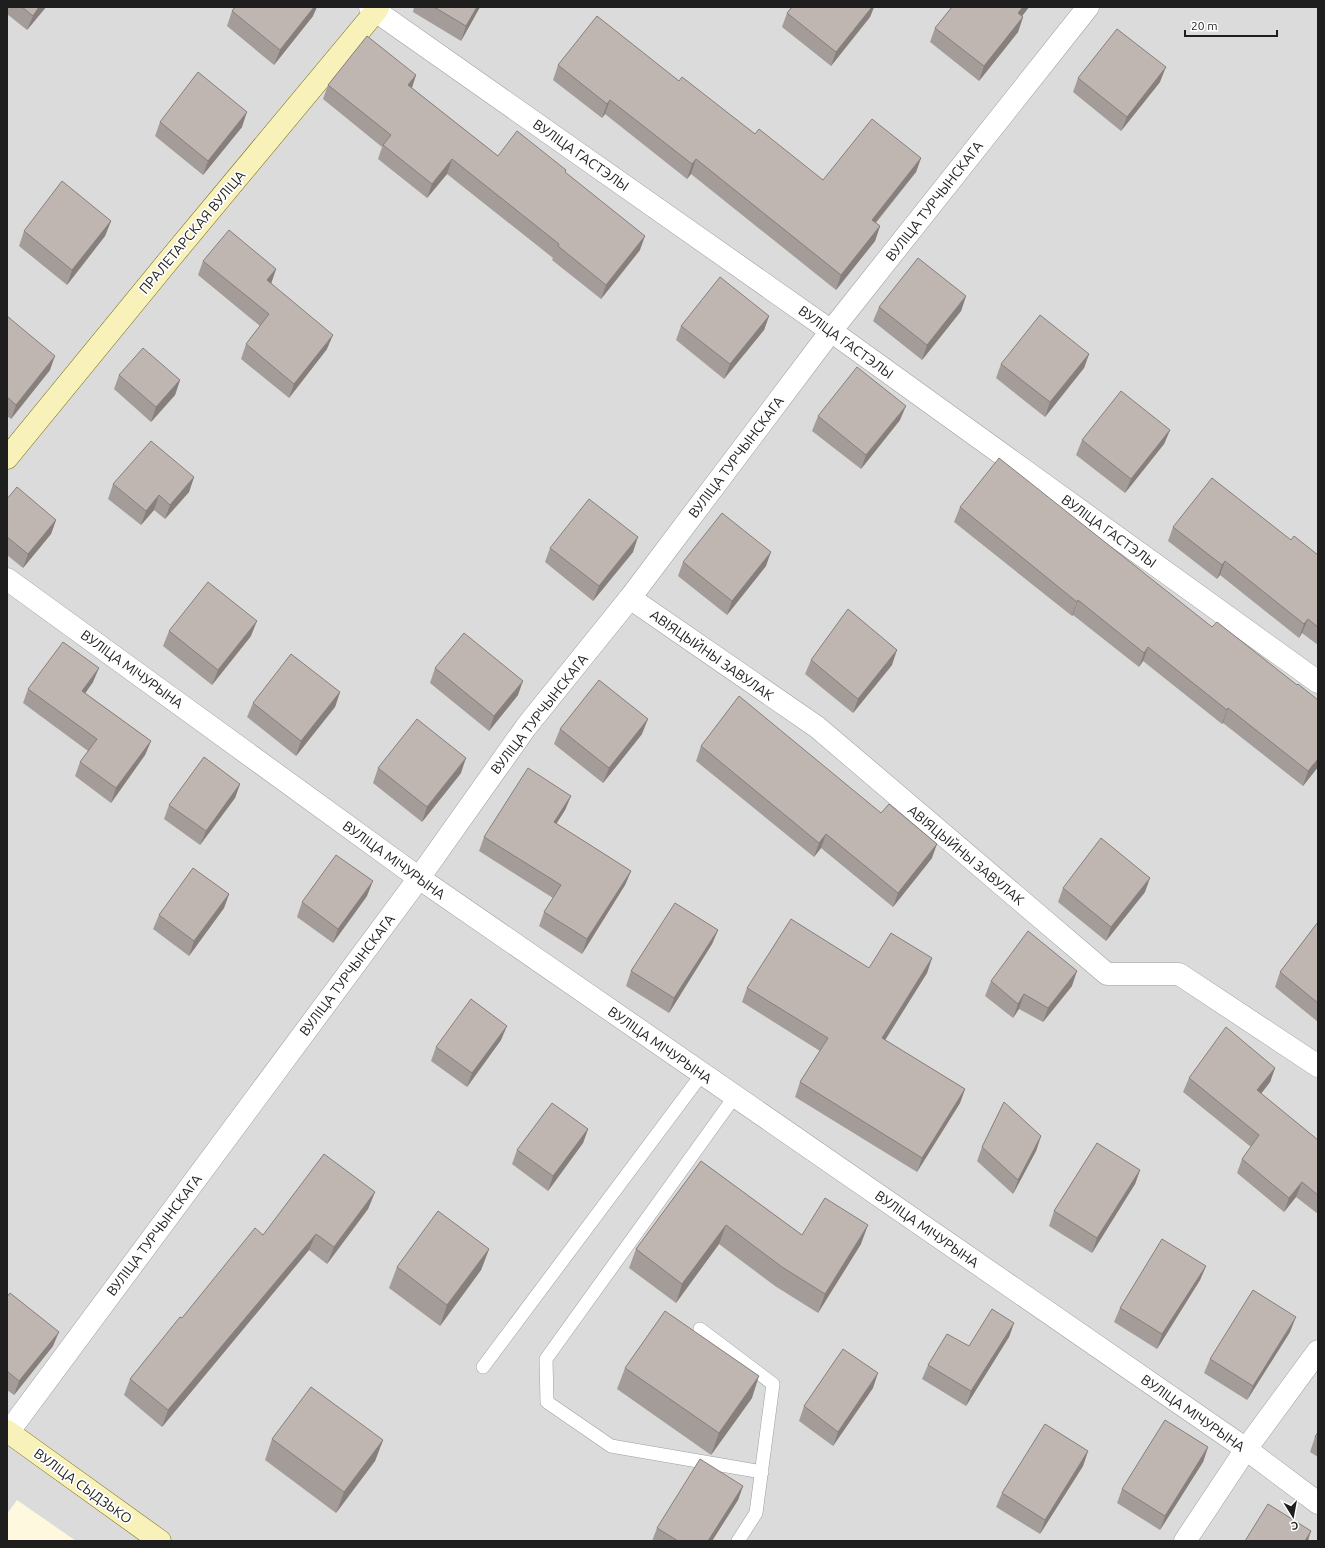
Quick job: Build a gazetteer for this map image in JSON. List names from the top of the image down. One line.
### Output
{"streets":{"street":["ВУЛІЦА ГАСТЭЛЫ","ВУЛІЦА ТУРЧЫНСКАГА","ПРАЛЕТАРСКАЯ ВУЛІЦА","АВІЯЦЫЙНЫ ЗАВУЛАК","ВУЛІЦА МІЧУРЫНА","ВУЛІЦА СЫДЗЬКО"]},"crossings":[["ВУЛІЦА ГАСТЭЛЫ","ВУЛІЦА ТУРЧЫНСКАГА"],["ВУЛІЦА ГАСТЭЛЫ","ПРАЛЕТАРСКАЯ ВУЛІЦА"],["ВУЛІЦА ТУРЧЫНСКАГА","АВІЯЦЫЙНЫ ЗАВУЛАК"],["ВУЛІЦА ТУРЧЫНСКАГА","ВУЛІЦА МІЧУРЫНА"],["ВУЛІЦА ТУРЧЫНСКАГА","ВУЛІЦА СЫДЗЬКО"]],"scale_bar":"20 m","north":"bottom"}
